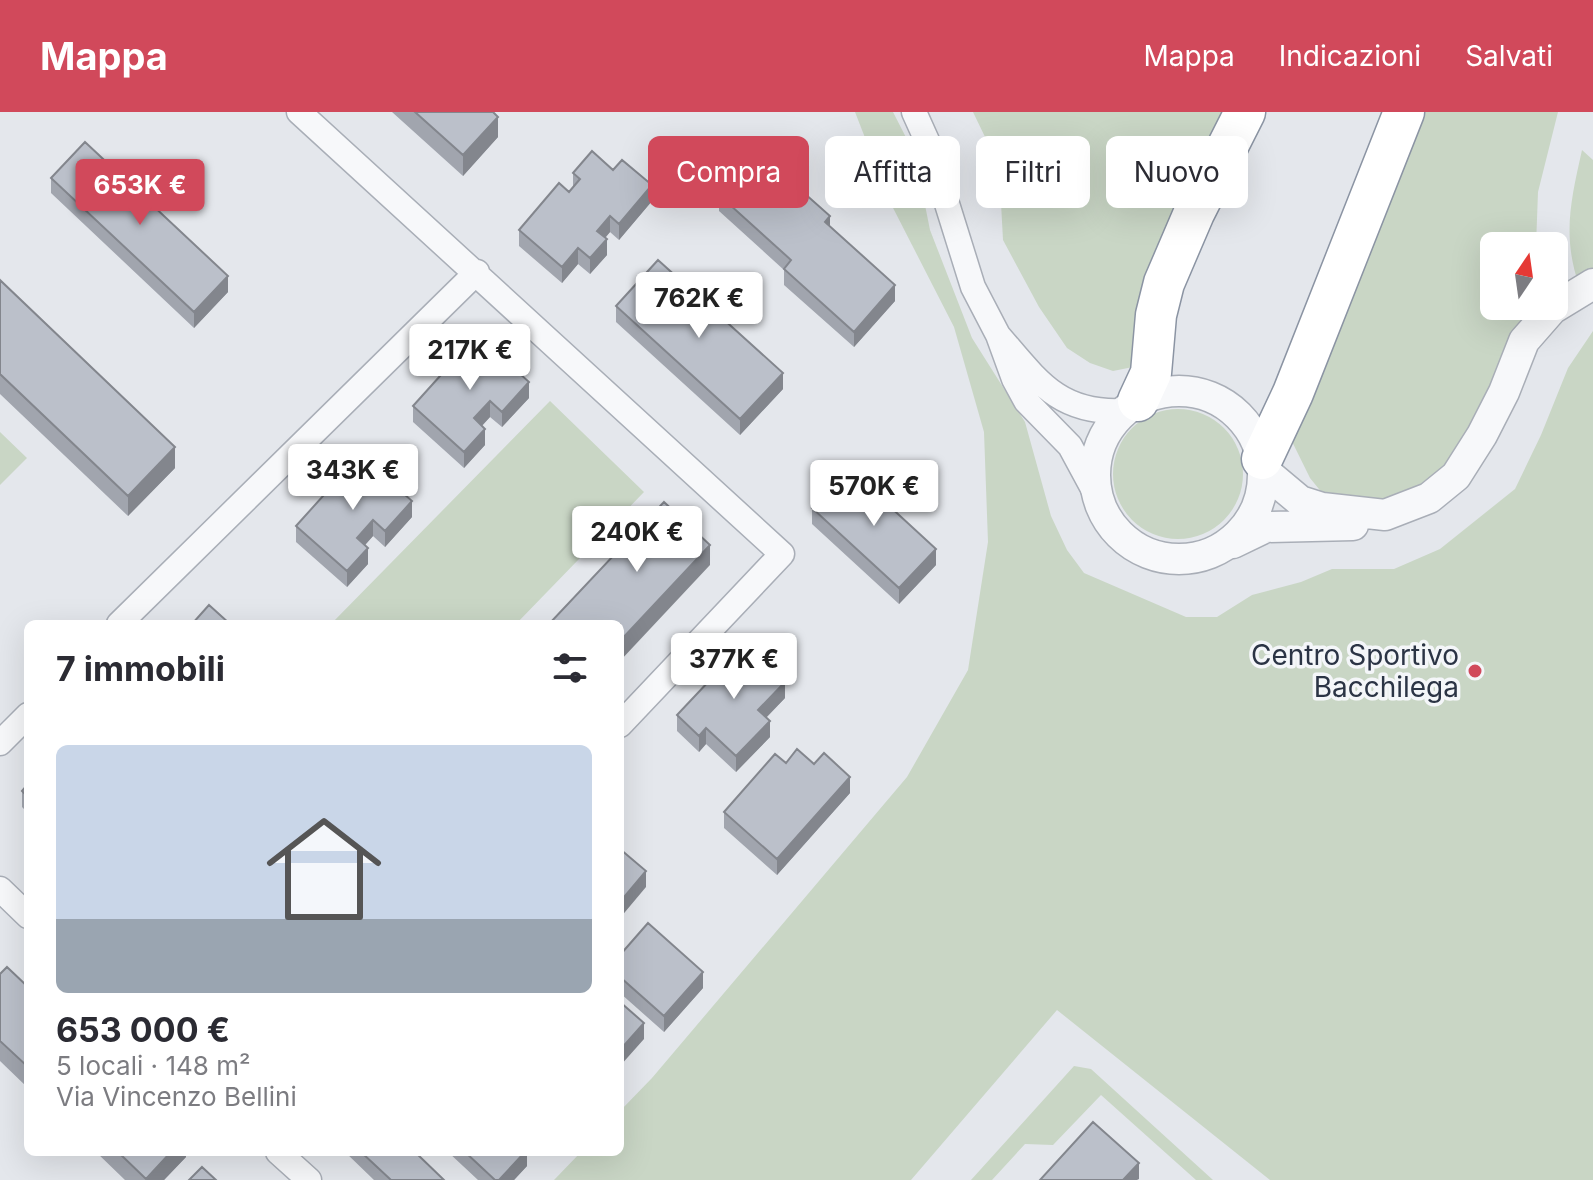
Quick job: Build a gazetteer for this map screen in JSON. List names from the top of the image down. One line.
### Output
{"places":["Centro Sportivo Bacchilega"],"north":"top","page":{"header":"Mappa","nav":["Mappa","Indicazioni","Salvati"],"chip":["Compra","Affitta","Filtri","Nuovo"],"price":["653K €","762K €","217K €","343K €","570K €","240K €","377K €"],"heading":"7 immobili","list":[{"name":"653 000 €","note":"5 locali · 148 m² · Via Vincenzo Bellini"}]}}
